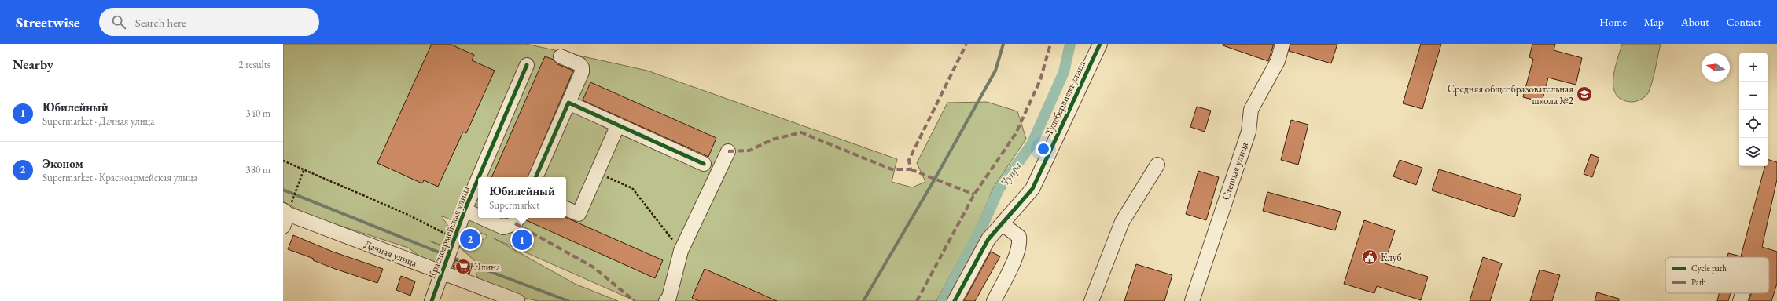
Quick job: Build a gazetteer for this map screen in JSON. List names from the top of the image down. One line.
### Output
{"streets":{"street":["Тулебердиева улица","Степная улица","Красноармейская улица","Дачная улица"]},"crossings":[["Красноармейская улица","Дачная улица"]],"water":["Чупра"],"places":{"school or university":["Средняя общеобразовательная школа №2"],"public building":["Клуб"],"supermarket":["Элина"]},"legend":["Cycle path","Path"],"north":"left","page":{"header":"Streetwise","search":"Search here","nav":["Home","Map","About","Contact"],"heading":["Nearby","2 results"],"map_buttons":["+","−"],"list":[{"mark":"1","name":"Юбилейный","note":"Supermarket · Дачная улица","value":"340 m"},{"mark":"2","name":"Эконом","note":"Supermarket · Красноармейская улица","value":"380 m"}],"popup":["Юбилейный","Supermarket"],"pins":["2","1"]}}
